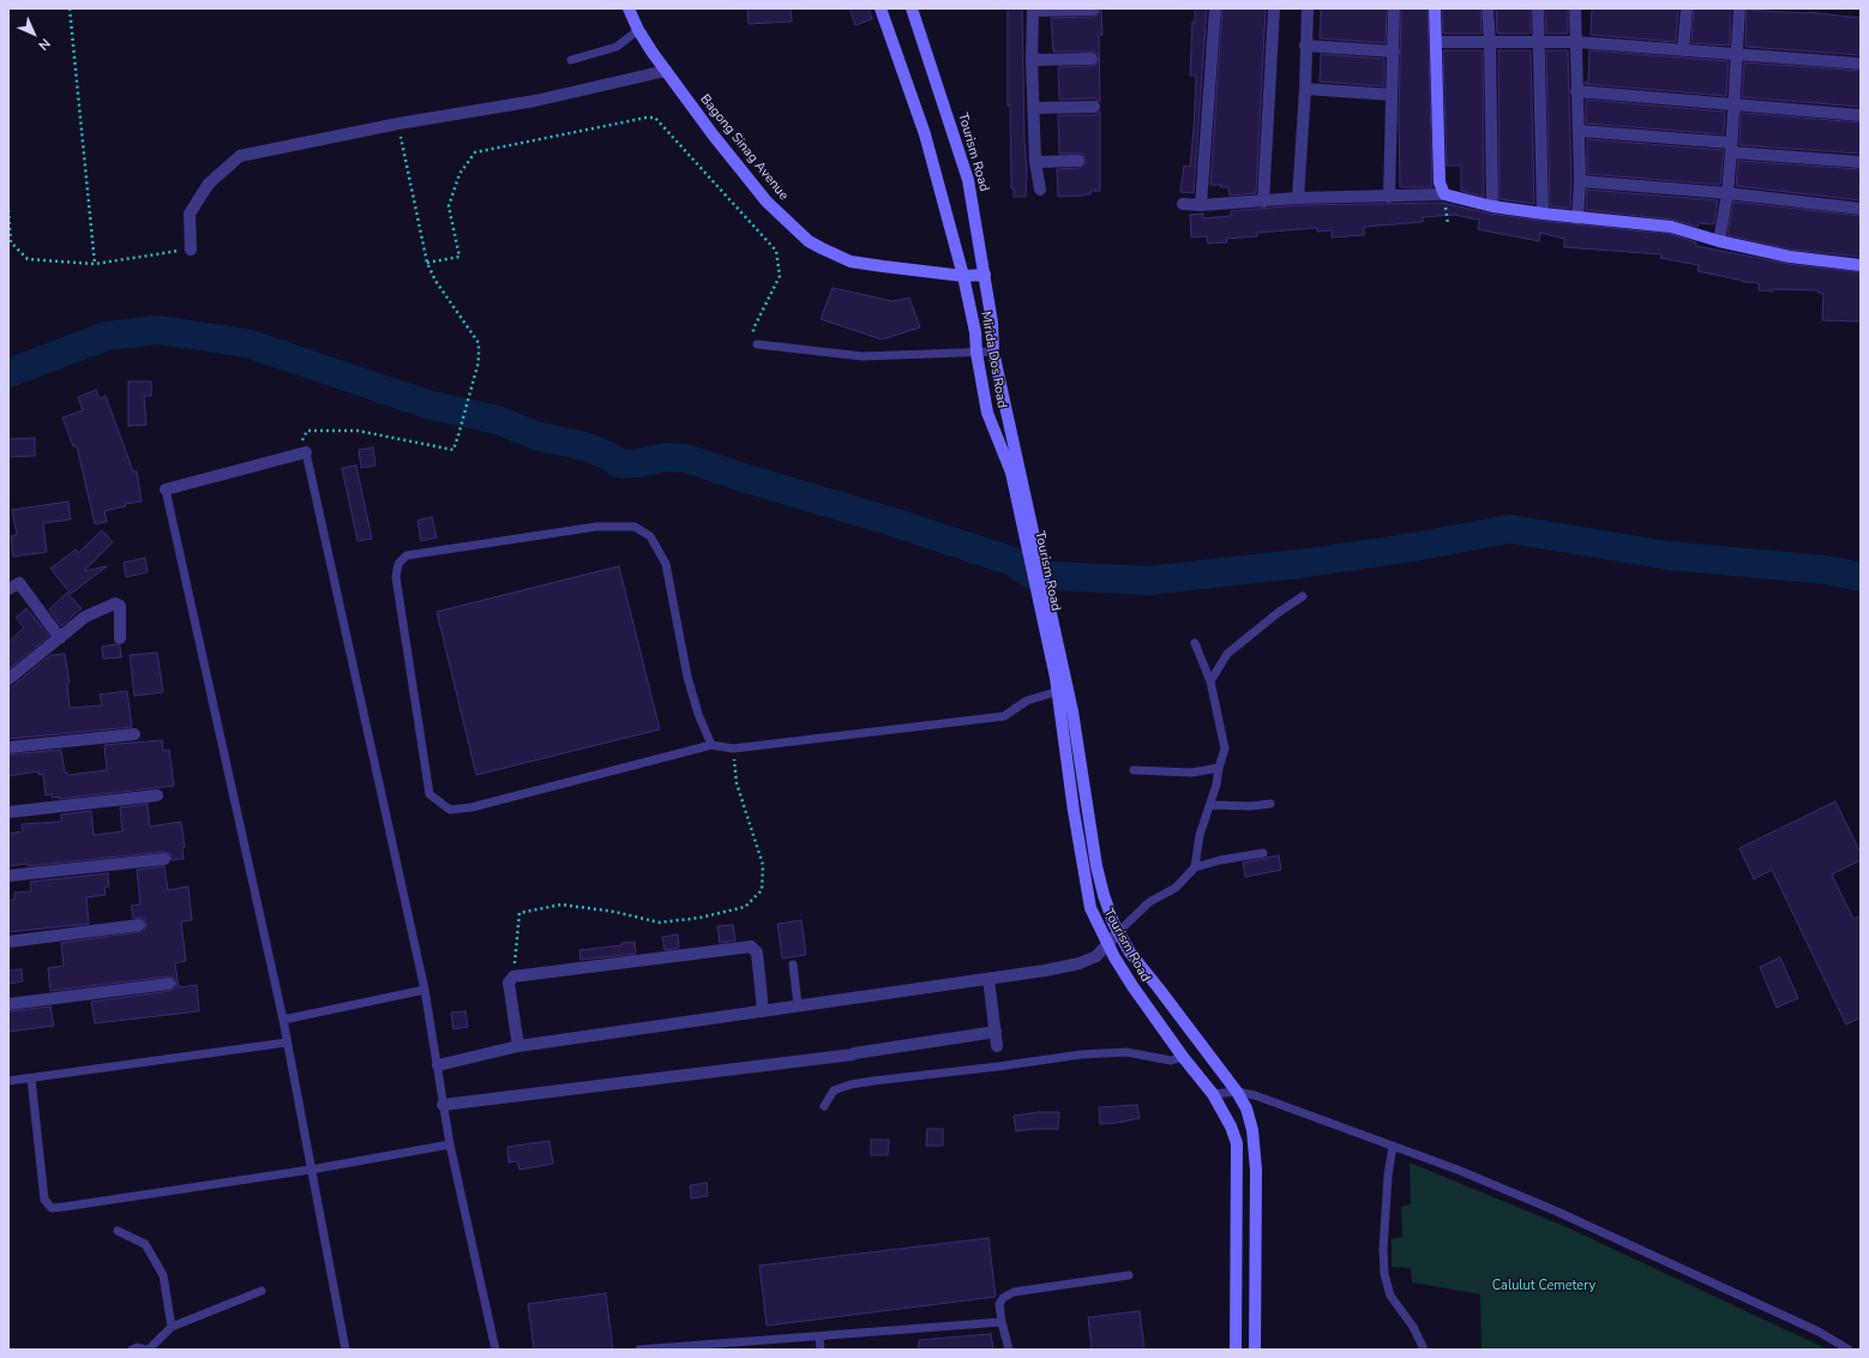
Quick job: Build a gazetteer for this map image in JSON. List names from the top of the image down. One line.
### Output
{"streets":{"main road":["Bagong Sinag Avenue","Tourism Road","Mirida Dos Road"]},"crossings":[["Bagong Sinag Avenue","Tourism Road"],["Bagong Sinag Avenue","Mirida Dos Road"],["Tourism Road","Mirida Dos Road"]],"parks":["Calulut Cemetery"],"north":"bottom right"}
